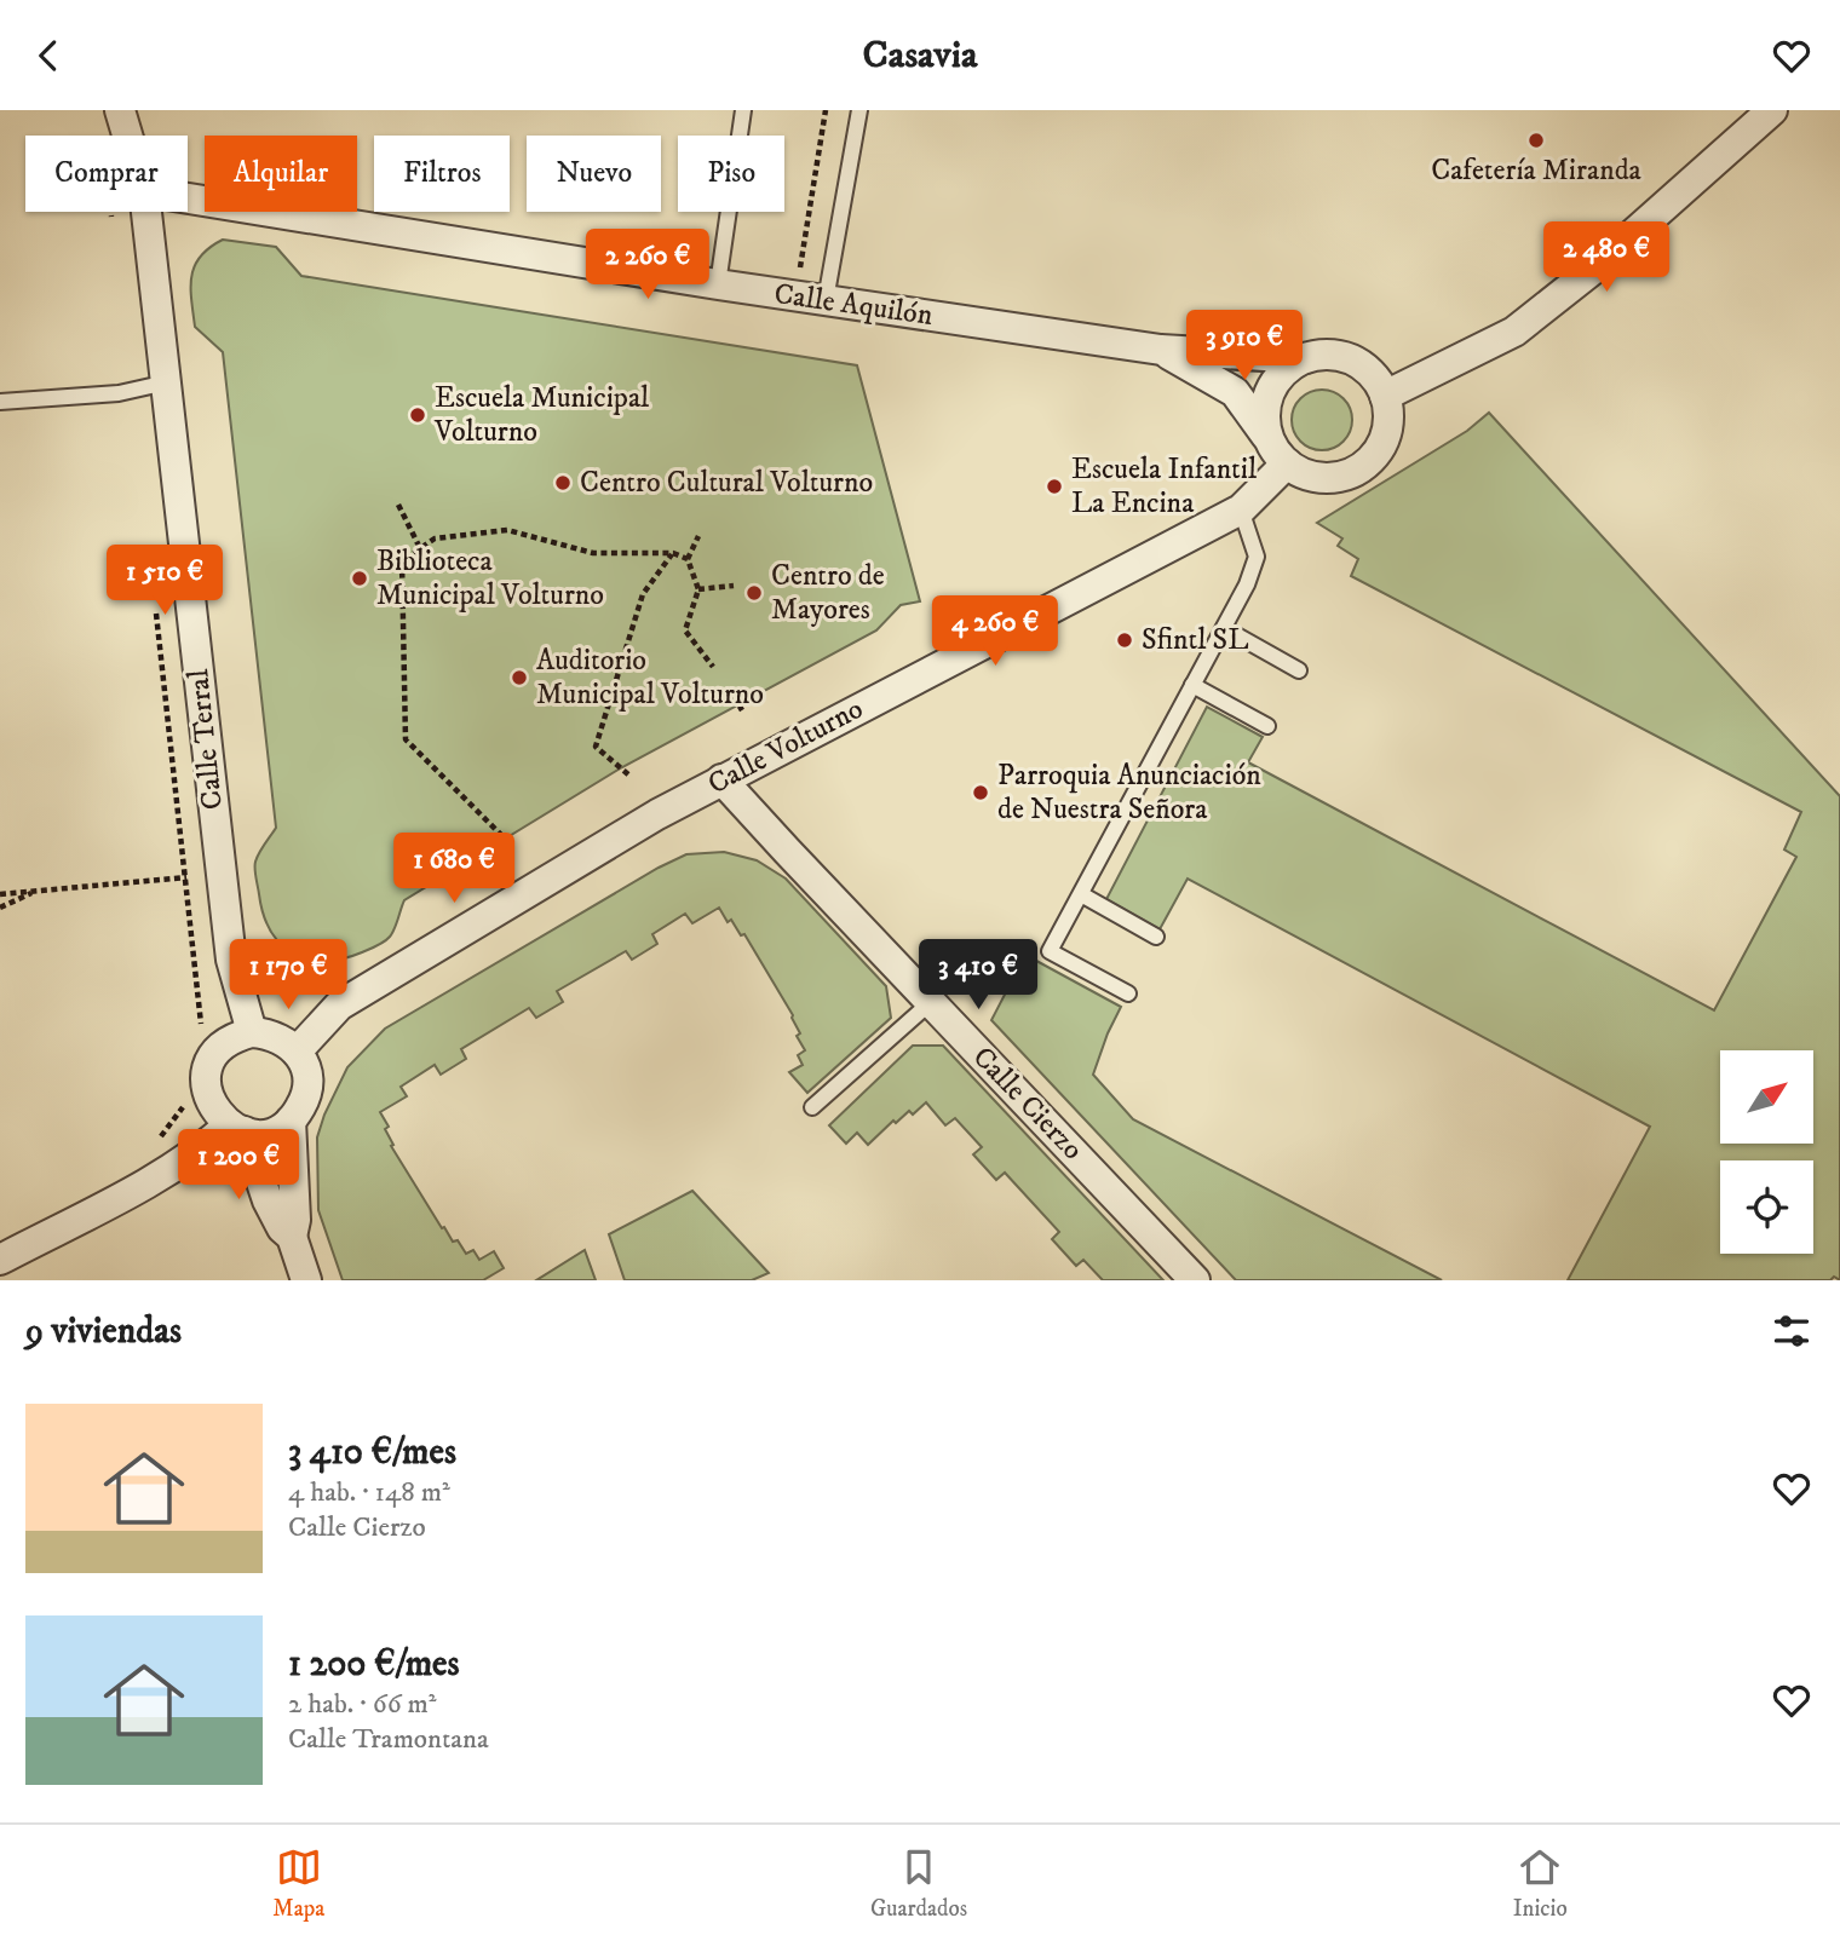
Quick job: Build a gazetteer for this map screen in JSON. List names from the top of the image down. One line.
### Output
{"streets":{"street":["Calle Aquilón","Calle Terral","Calle Volturno","Calle Cierzo"]},"crossings":[["Calle Aquilón","Calle Volturno"],["Calle Terral","Calle Volturno"],["Calle Volturno","Calle Cierzo"]],"places":["Cafetería Miranda","Escuela Municipal Volturno","Centro Cultural Volturno","Escuela Infantil La Encina","Biblioteca Municipal Volturno","Centro de Mayores","Sfintl SL","Auditorio Municipal Volturno","Parroquia Anunciación de Nuestra Señora"],"north":"top right","page":{"header":"Casavia","chip":["Comprar","Alquilar","Filtros","Nuevo","Piso"],"price":["2 480 €","2 260 €","3 910 €","1 510 €","4 260 €","1 680 €","1 170 €","3 410 €","1 200 €"],"heading":"9 viviendas","list":[{"name":"3 410 €/mes","note":"4 hab. · 148 m² · Calle Cierzo"},{"name":"1 200 €/mes","note":"2 hab. · 66 m² · Calle Tramontana"}],"tabs":["Mapa","Guardados","Inicio"]}}
